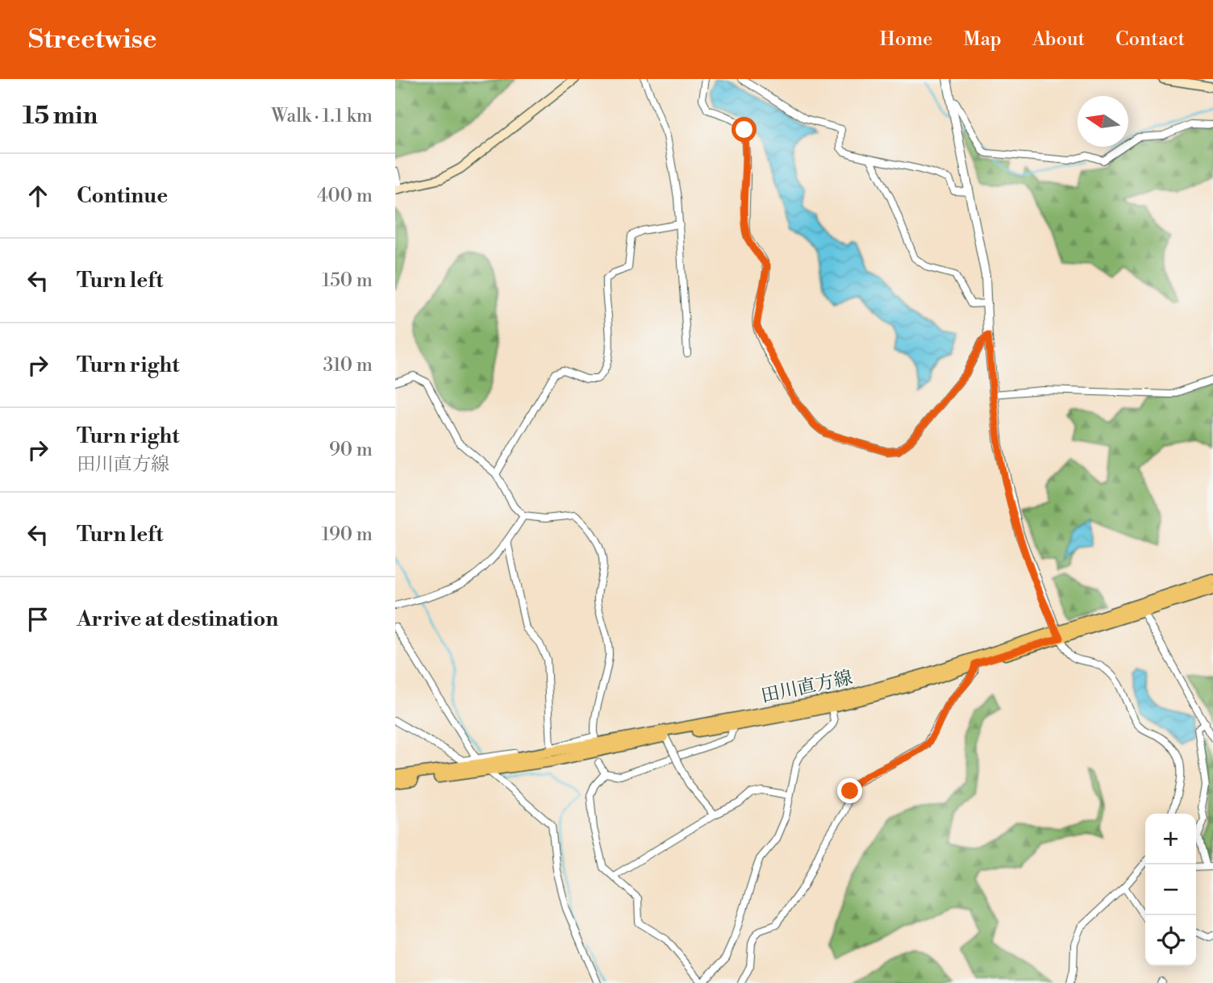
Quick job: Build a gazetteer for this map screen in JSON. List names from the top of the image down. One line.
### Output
{"streets":{"main road":["田川直方線"]},"north":"left","page":{"header":"Streetwise","nav":["Home","Map","About","Contact"],"heading":["15 min","Walk · 1.1 km"],"list":[["Continue","400 m"],["Turn left","150 m"],["Turn right","310 m"],["Turn right","田川直方線","90 m"],["Turn left","190 m"],"Arrive at destination"],"map_buttons":["+","−"]}}
